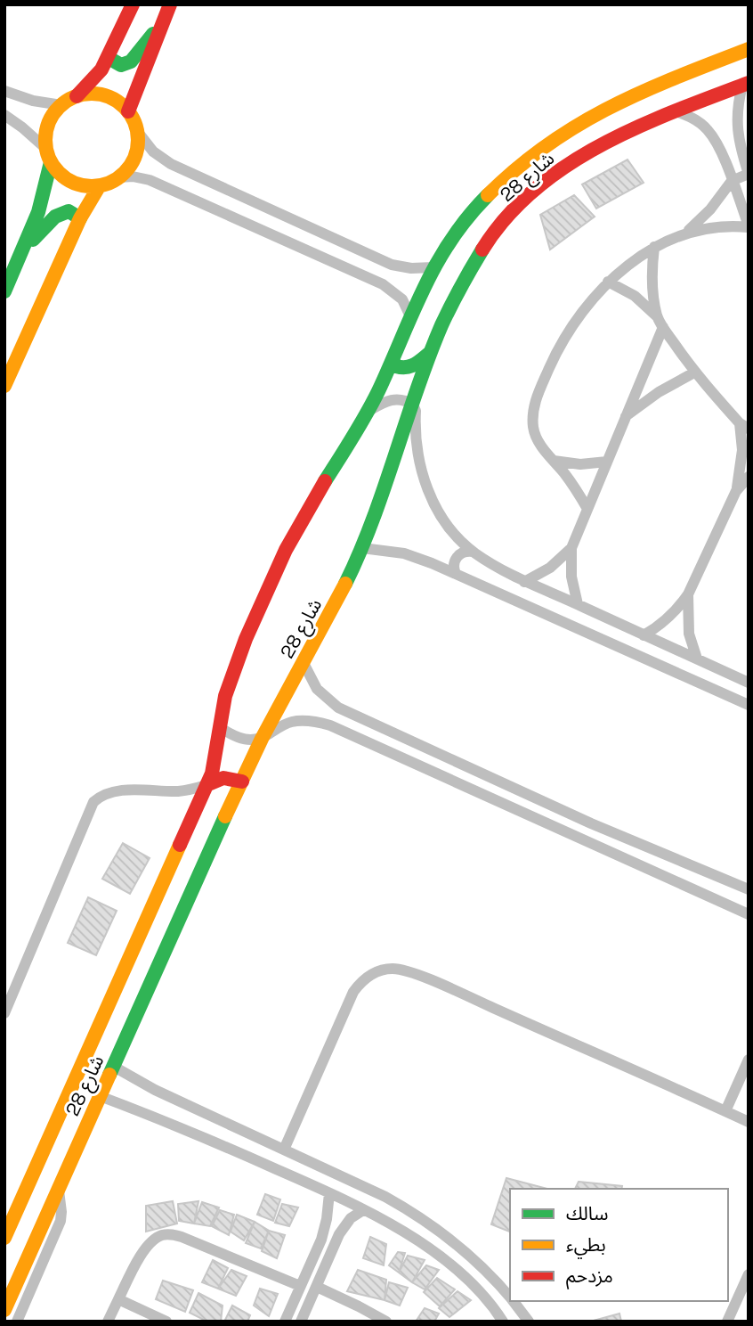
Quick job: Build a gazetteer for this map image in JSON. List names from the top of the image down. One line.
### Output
{"streets":{"street":["شارع 28"]},"legend":["سالك","بطيء","مزدحم"]}
